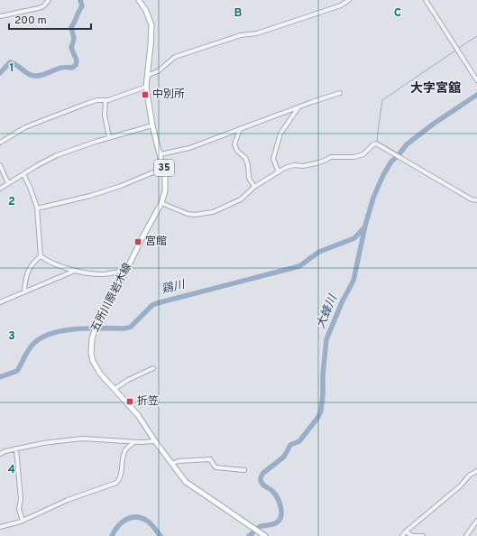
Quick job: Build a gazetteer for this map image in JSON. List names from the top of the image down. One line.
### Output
{"streets":{"main road":["35","五所川原岩木線"]},"districts":["大字宮舘"],"water":["鶏川","大蜂川"],"places":{"transit":["中別所","宮館","折笠"]},"scale_bar":"200 m","grid":{"columns":["B","C"],"rows":["1","2","3","4"]}}
